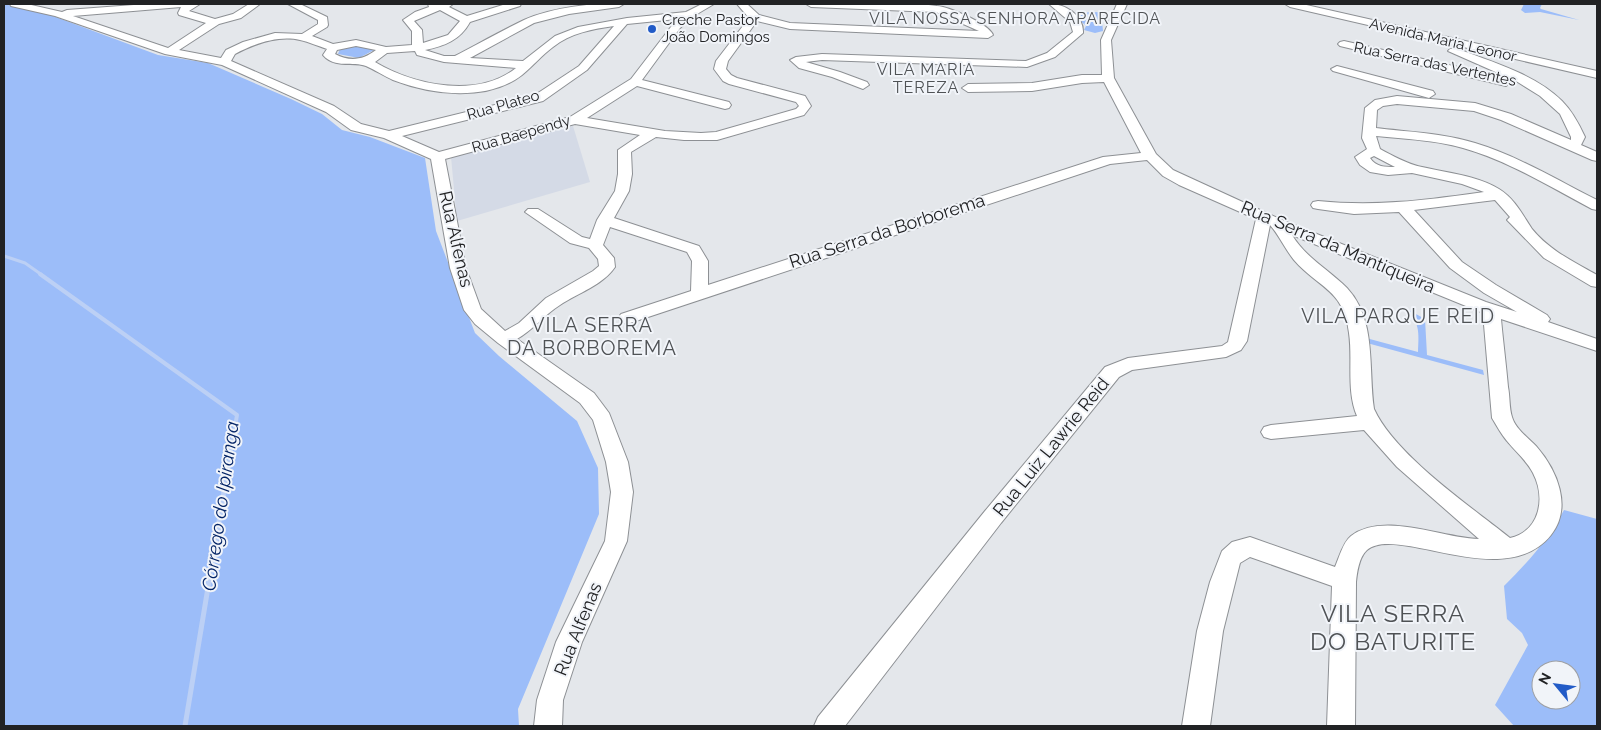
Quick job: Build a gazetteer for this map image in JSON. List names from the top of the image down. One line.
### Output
{"streets":{"street":["Avenida Maria Leonor","Rua Serra das Vertentes","Rua Plateo","Rua Baependy","Rua Serra da Borborema","Rua Alfenas","Rua Serra da Mantiqueira","Rua Luiz Lawrie Reid"]},"crossings":[["Rua Baependy","Rua Alfenas"],["Rua Serra da Borborema","Rua Serra da Mantiqueira"],["Rua Serra da Mantiqueira","Rua Luiz Lawrie Reid"]],"districts":["VILA NOSSA SENHORA APARECIDA","VILA MARIA TEREZA","VILA PARQUE REID","VILA SERRA DA BORBOREMA","VILA SERRA DO BATURITE"],"water":["Córrego do Ipiranga"],"places":["Creche Pastor João Domingos"],"north":"top left"}
